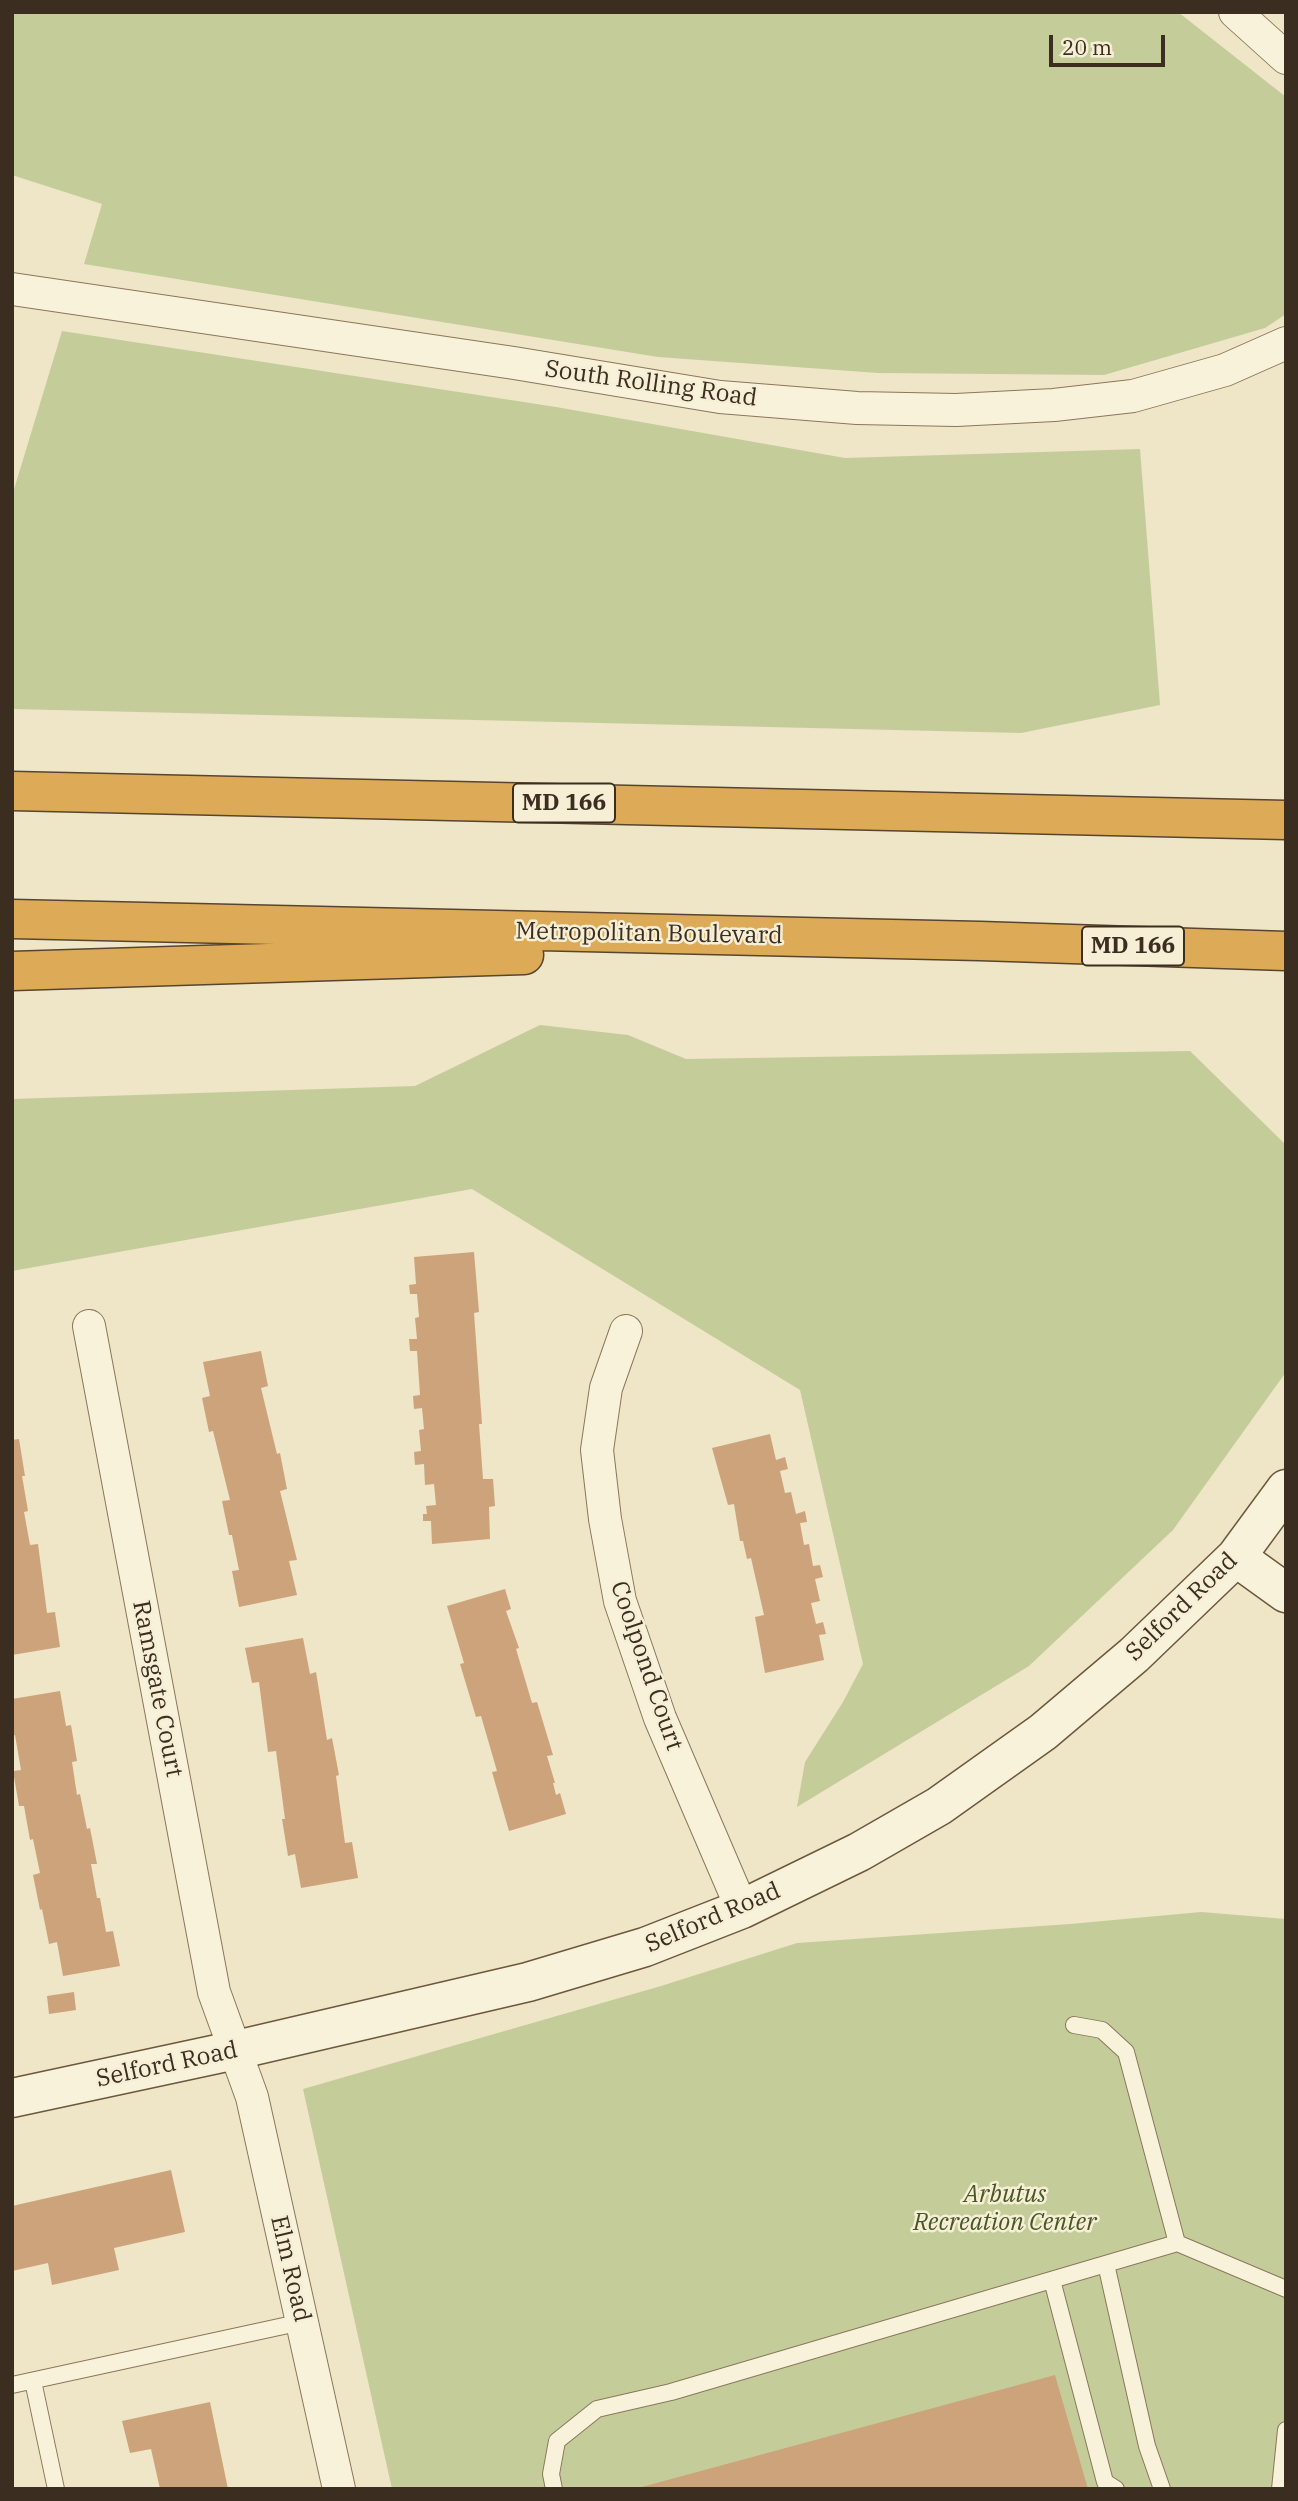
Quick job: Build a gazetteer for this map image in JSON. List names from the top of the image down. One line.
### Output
{"streets":{"highway":["MD 166","Metropolitan Boulevard"],"street":["South Rolling Road","Selford Road","Coolpond Court","Ramsgate Court","Elm Road"]},"crossings":[["Selford Road","Coolpond Court"],["Selford Road","Ramsgate Court"],["Selford Road","Elm Road"],["Ramsgate Court","Elm Road"]],"parks":["Arbutus Recreation Center"],"scale_bar":"20 m"}
